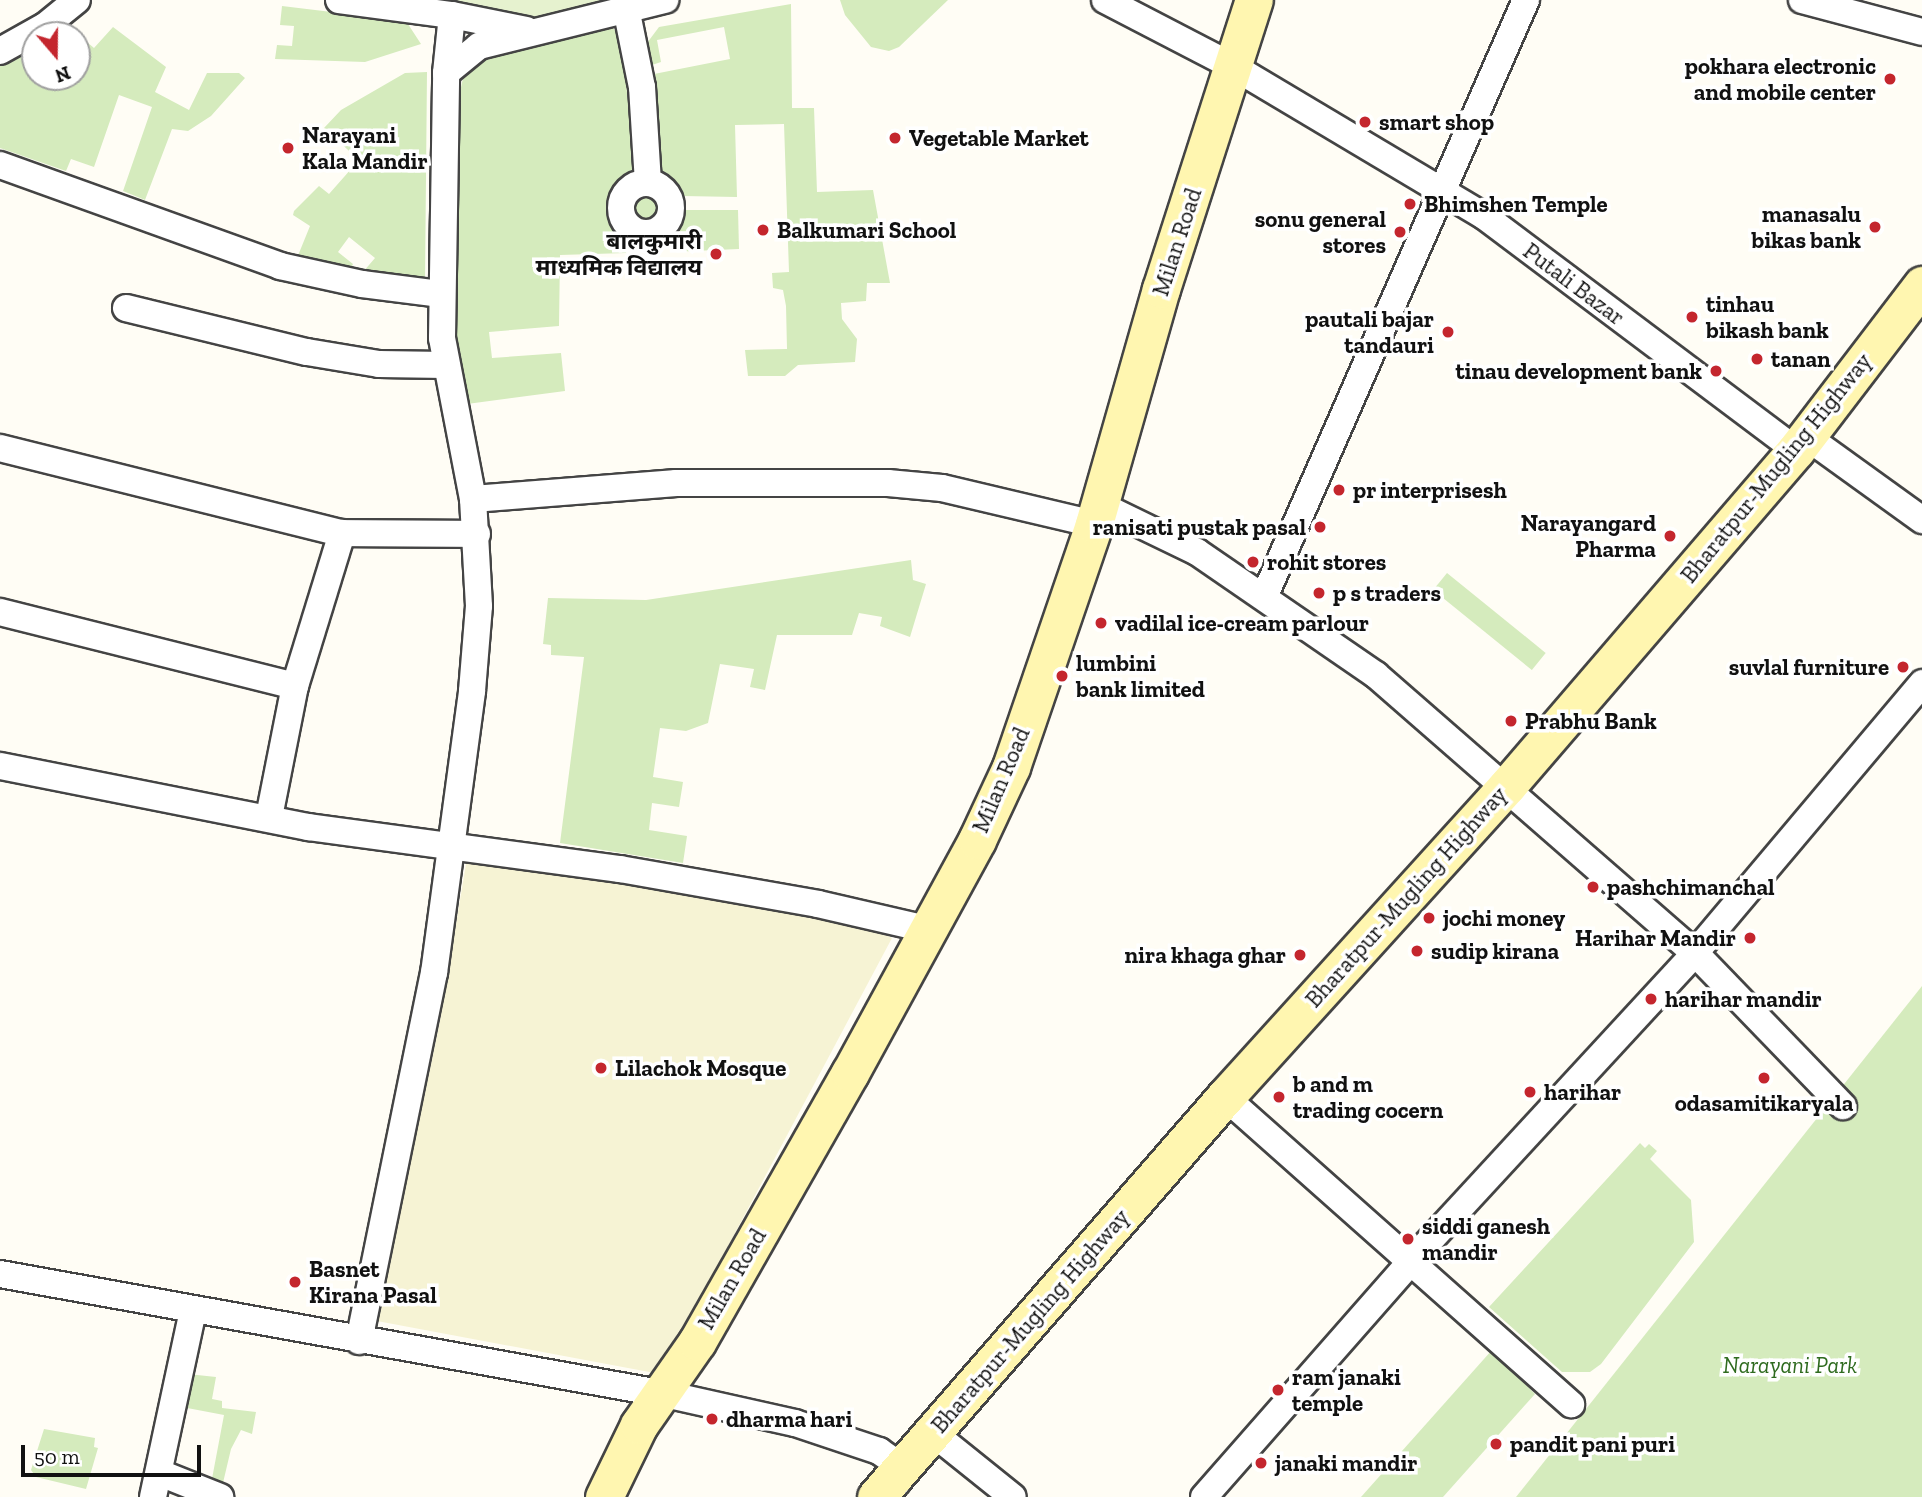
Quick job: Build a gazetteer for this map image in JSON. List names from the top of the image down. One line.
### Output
{"streets":{"street":["Milan Road","Putali Bazar","Bharatpur-Mugling Highway"]},"crossings":[["Milan Road","Putali Bazar"],["Putali Bazar","Bharatpur-Mugling Highway"]],"parks":["Narayani Park"],"places":["pokhara electronic and mobile center","smart shop","Vegetable Market","Narayani Kala Mandir","Bhimshen Temple","manasalu bikas bank","Balkumari School","sonu general stores","बालकुमारी माध्यमिक विद्यालय","tinhau bikash bank","pautali bajar tandauri","tanan","tinau development bank","pr interprisesh","ranisati pustak pasal","Narayangard Pharma","rohit stores","p s traders","vadilal ice-cream parlour","suvlal furniture","lumbini bank limited","Prabhu Bank","pashchimanchal","jochi money","Harihar Mandir","sudip kirana","nira khaga ghar","harihar mandir","Lilachok Mosque","odasamitikaryala","harihar","b and m trading cocern","siddi ganesh mandir","Basnet Kirana Pasal","ram janaki temple","dharma hari","pandit pani puri","janaki mandir"],"scale_bar":"50 m","north":"bottom"}
